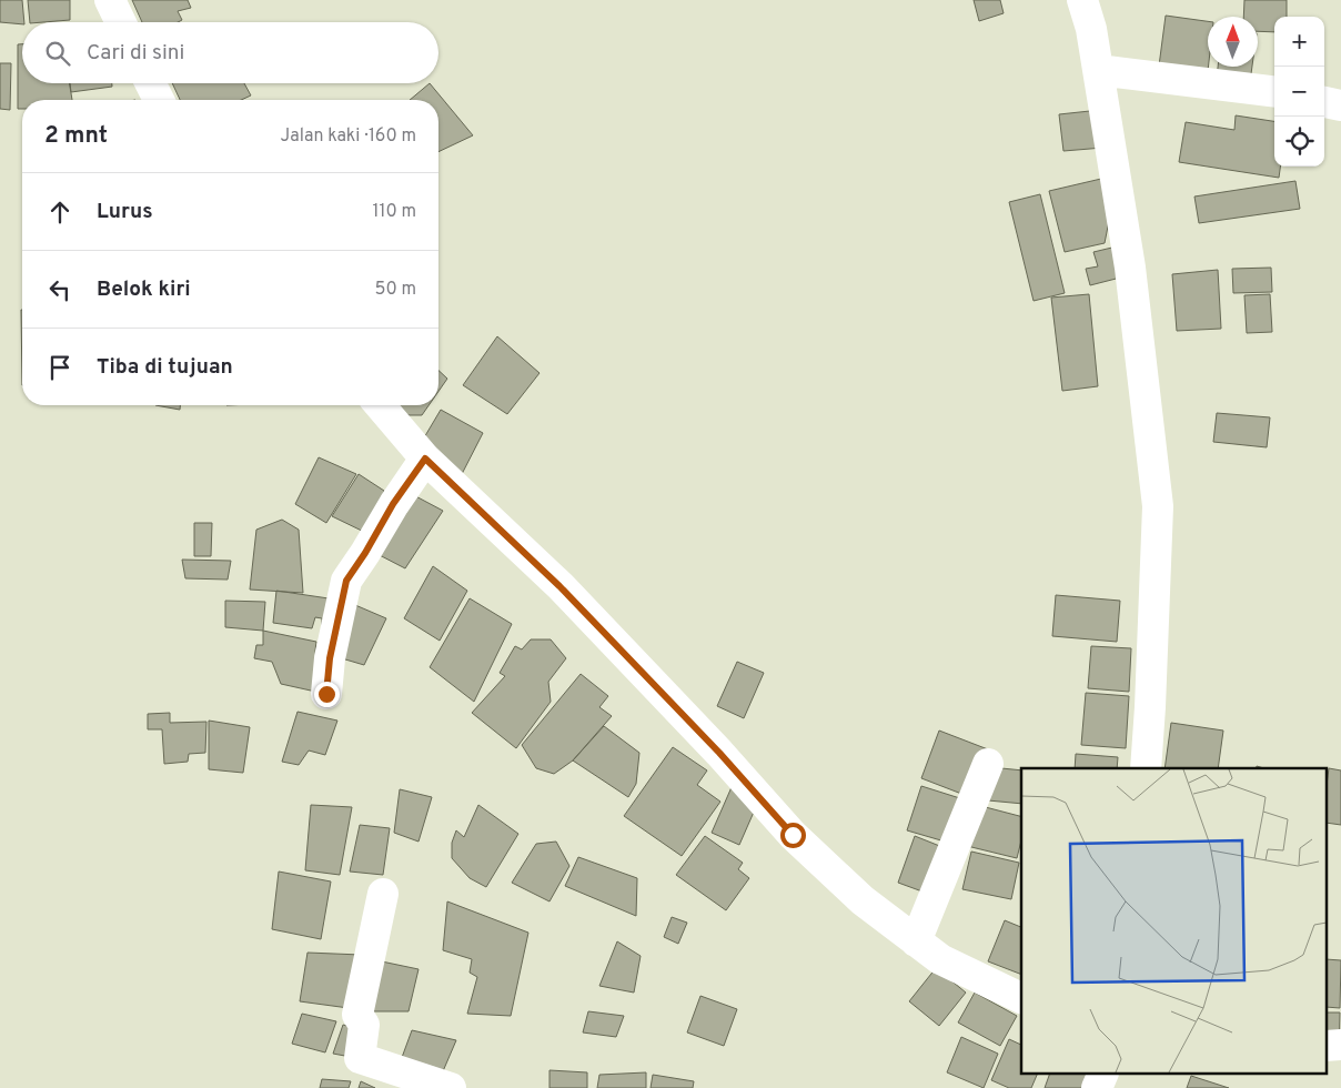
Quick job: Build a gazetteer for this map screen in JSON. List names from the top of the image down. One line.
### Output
{"north":"top","page":{"map_buttons":["+","−"],"search":"Cari di sini","heading":["2 mnt","Jalan kaki · 160 m"],"list":[["Lurus","110 m"],["Belok kiri","50 m"],"Tiba di tujuan"]}}
